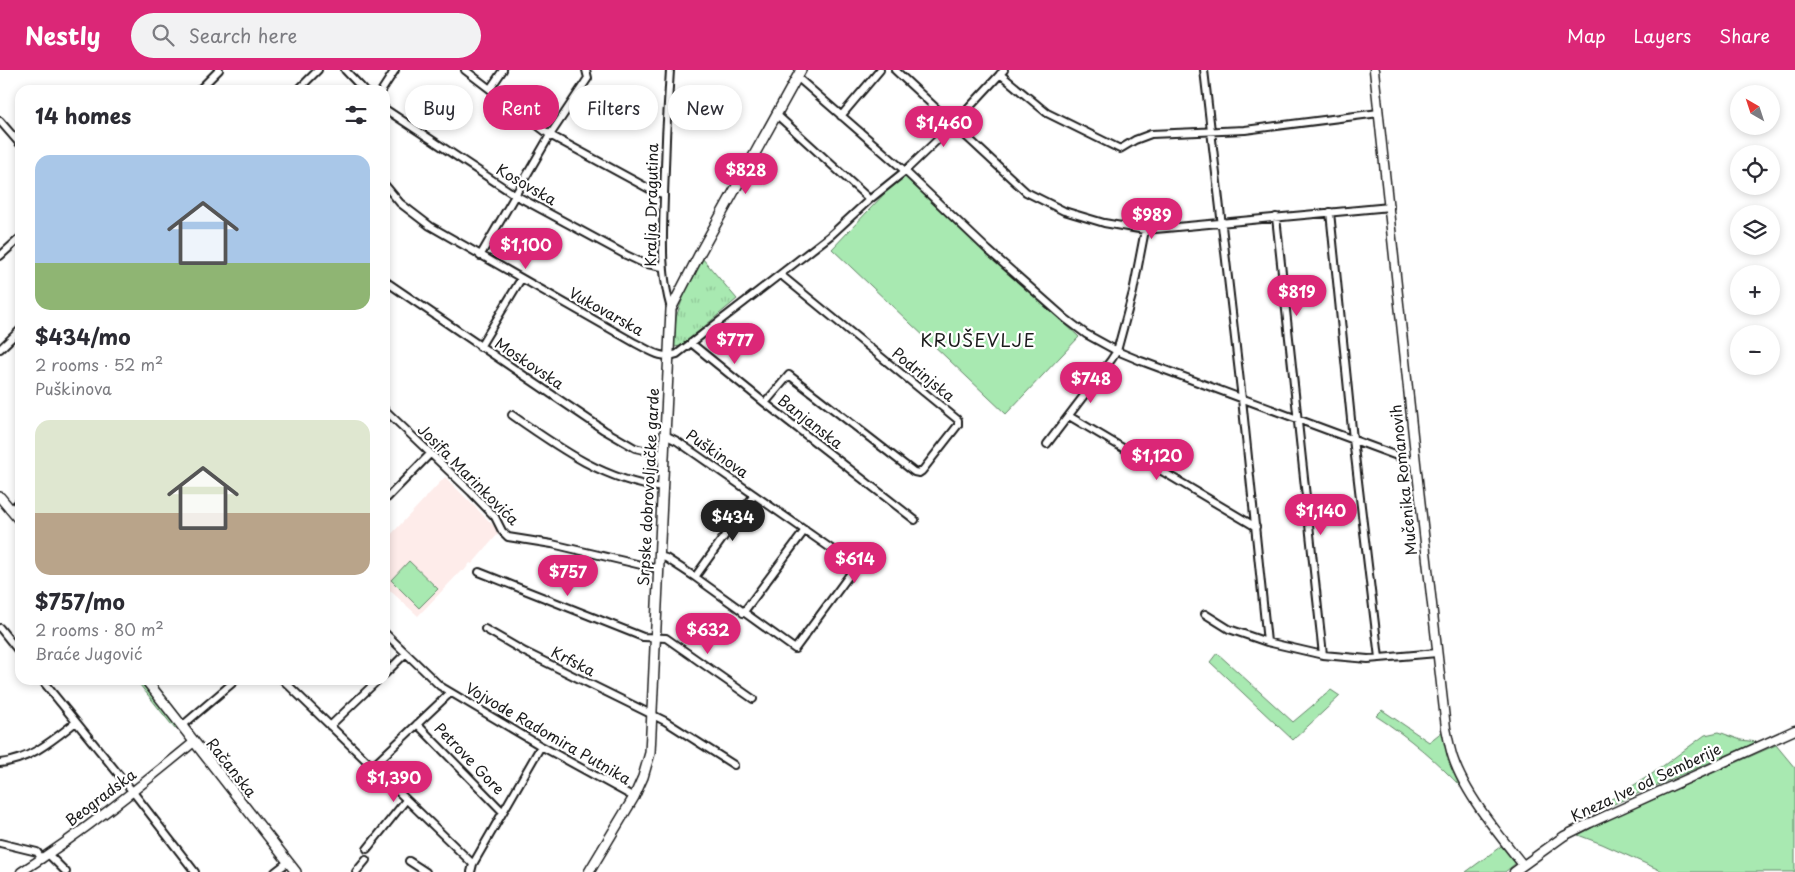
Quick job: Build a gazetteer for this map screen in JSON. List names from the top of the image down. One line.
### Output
{"streets":{"main road":["Srpske dobrovoljačke garde","Račanska"],"street":["Kosovska","Kralja Dragutina","Vukovarska","Moskovska","Podrinjska","Banjanska","Puškinova","Josifa Marinkovića","Mučenika Romanovih","Krfska","Vojvode Radomira Putnika","Petrove Gore","Kneza Ive od Semberije","Beogradska"]},"crossings":[["Kosovska","Kralja Dragutina"],["Kralja Dragutina","Srpske dobrovoljačke garde"],["Vukovarska","Srpske dobrovoljačke garde"],["Moskovska","Srpske dobrovoljačke garde"],["Podrinjska","Banjanska"],["Puškinova","Srpske dobrovoljačke garde"],["Josifa Marinkovića","Srpske dobrovoljačke garde"],["Mučenika Romanovih","Kneza Ive od Semberije"],["Srpske dobrovoljačke garde","Krfska"],["Srpske dobrovoljačke garde","Vojvode Radomira Putnika"],["Vojvode Radomira Putnika","Petrove Gore"],["Račanska","Beogradska"]],"districts":["KRUŠEVLJE"],"north":"top left","page":{"header":"Nestly","search":"Search here","nav":["Map","Layers","Share"],"map_buttons":["+","−"],"chip":["Buy","Rent","Filters","New"],"heading":"14 homes","price":["$1,460","$828","$989","$1,100","$819","$777","$748","$1,120","$1,140","$434","$614","$757","$632","$1,390"],"list":[{"name":"$434/mo","note":"2 rooms · 52 m² · Puškinova"},{"name":"$757/mo","note":"2 rooms · 80 m² · Braće Jugović"}]}}
